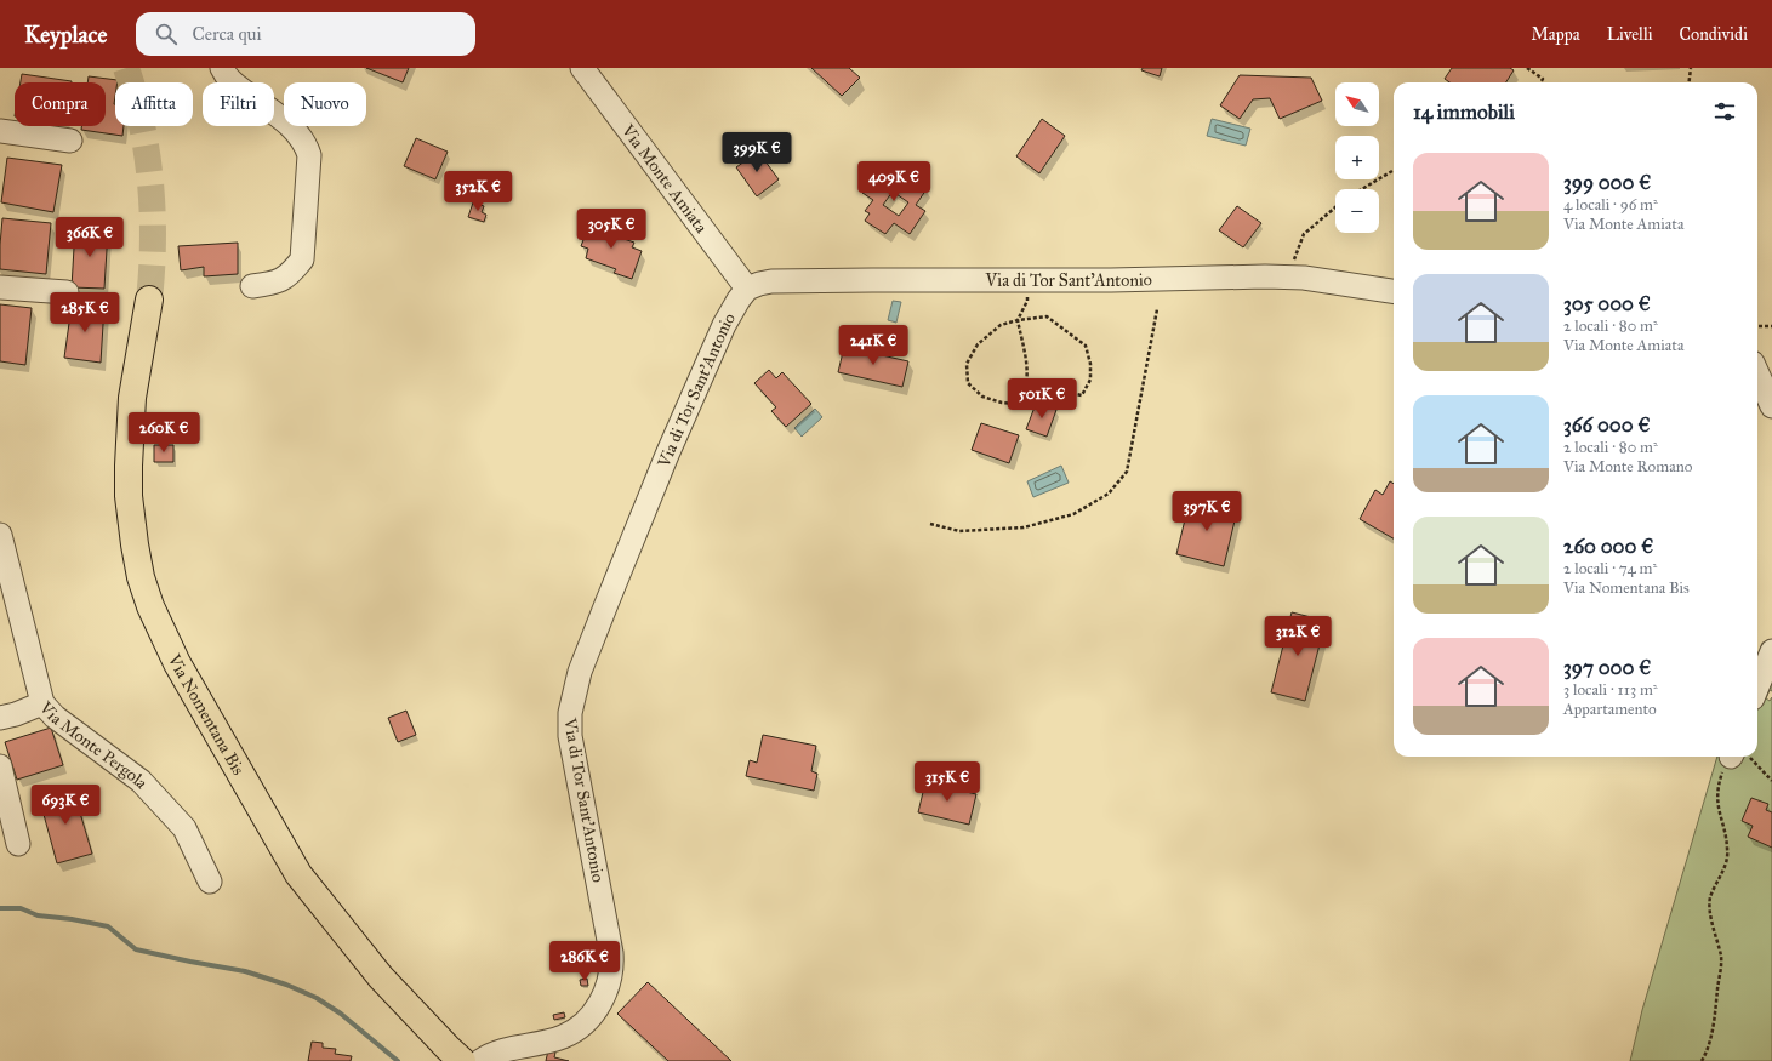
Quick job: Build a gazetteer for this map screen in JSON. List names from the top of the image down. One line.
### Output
{"streets":{"main road":["Via Nomentana Bis"],"street":["Via Monte Amiata","Via di Tor Sant'Antonio","Via Monte Pergola"]},"crossings":[["Via Monte Amiata","Via di Tor Sant'Antonio"]],"north":"top left","page":{"header":"Keyplace","search":"Cerca qui","nav":["Mappa","Livelli","Condividi"],"map_buttons":["+","−"],"chip":["Compra","Affitta","Filtri","Nuovo"],"heading":"14 immobili","price":["399K €","409K €","352K €","305K €","366K €","285K €","241K €","501K €","260K €","397K €","312K €","315K €","693K €","286K €"],"list":[{"name":"399 000 €","note":"4 locali · 96 m² · Via Monte Amiata"},{"name":"305 000 €","note":"2 locali · 80 m² · Via Monte Amiata"},{"name":"366 000 €","note":"2 locali · 80 m² · Via Monte Romano"},{"name":"260 000 €","note":"2 locali · 74 m² · Via Nomentana Bis"},{"name":"397 000 €","note":"3 locali · 113 m² · Appartamento"}]}}
